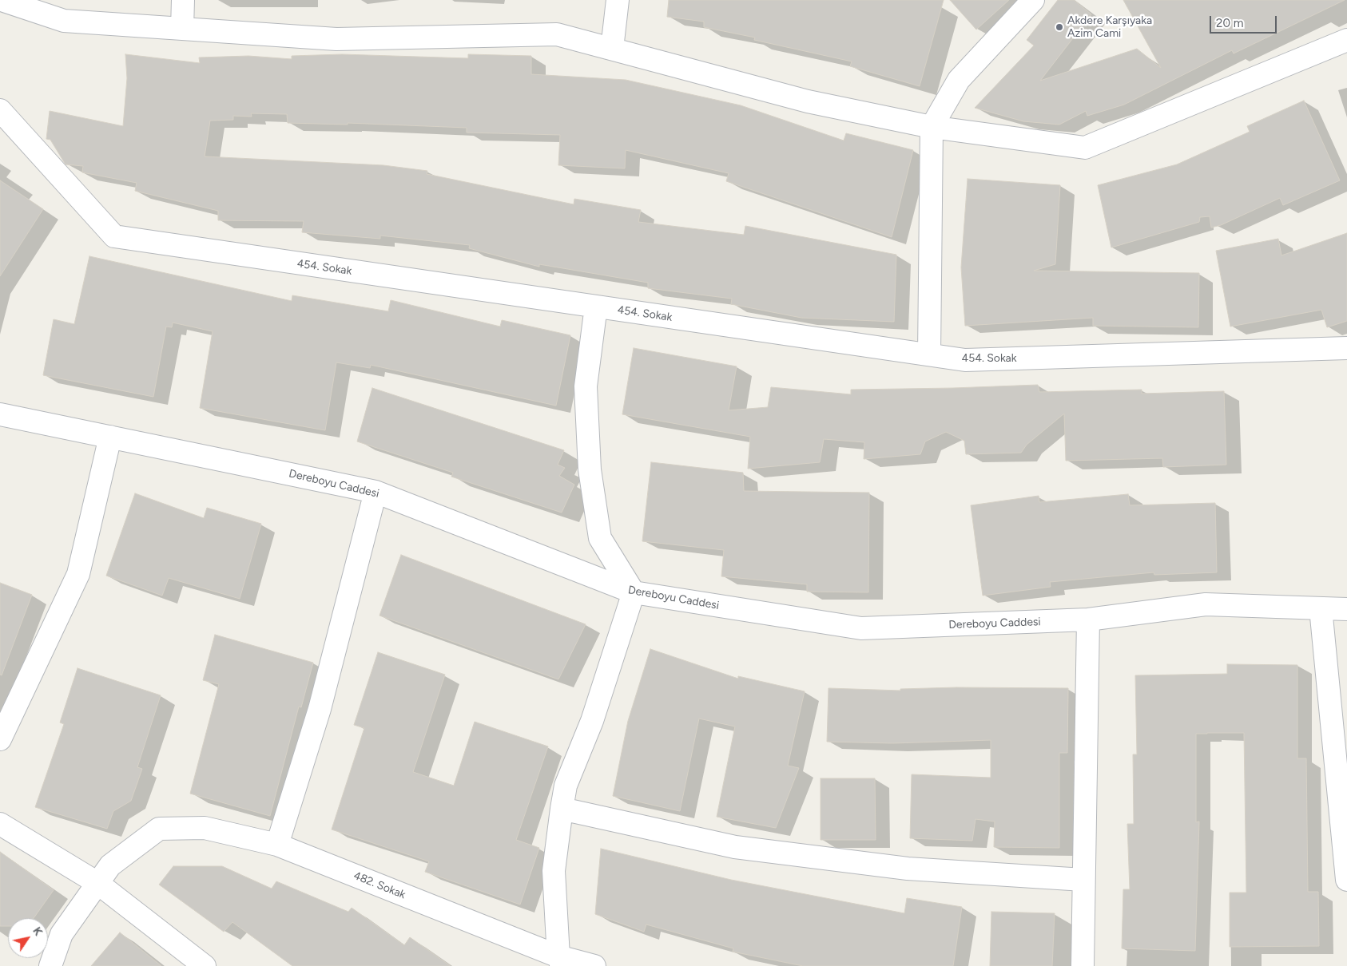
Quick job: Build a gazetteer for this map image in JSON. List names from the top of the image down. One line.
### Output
{"streets":{"street":["454. Sokak","Dereboyu Caddesi","482. Sokak"]},"places":["Akdere Karşıyaka Azim Cami"],"scale_bar":"20 m","north":"top right"}
